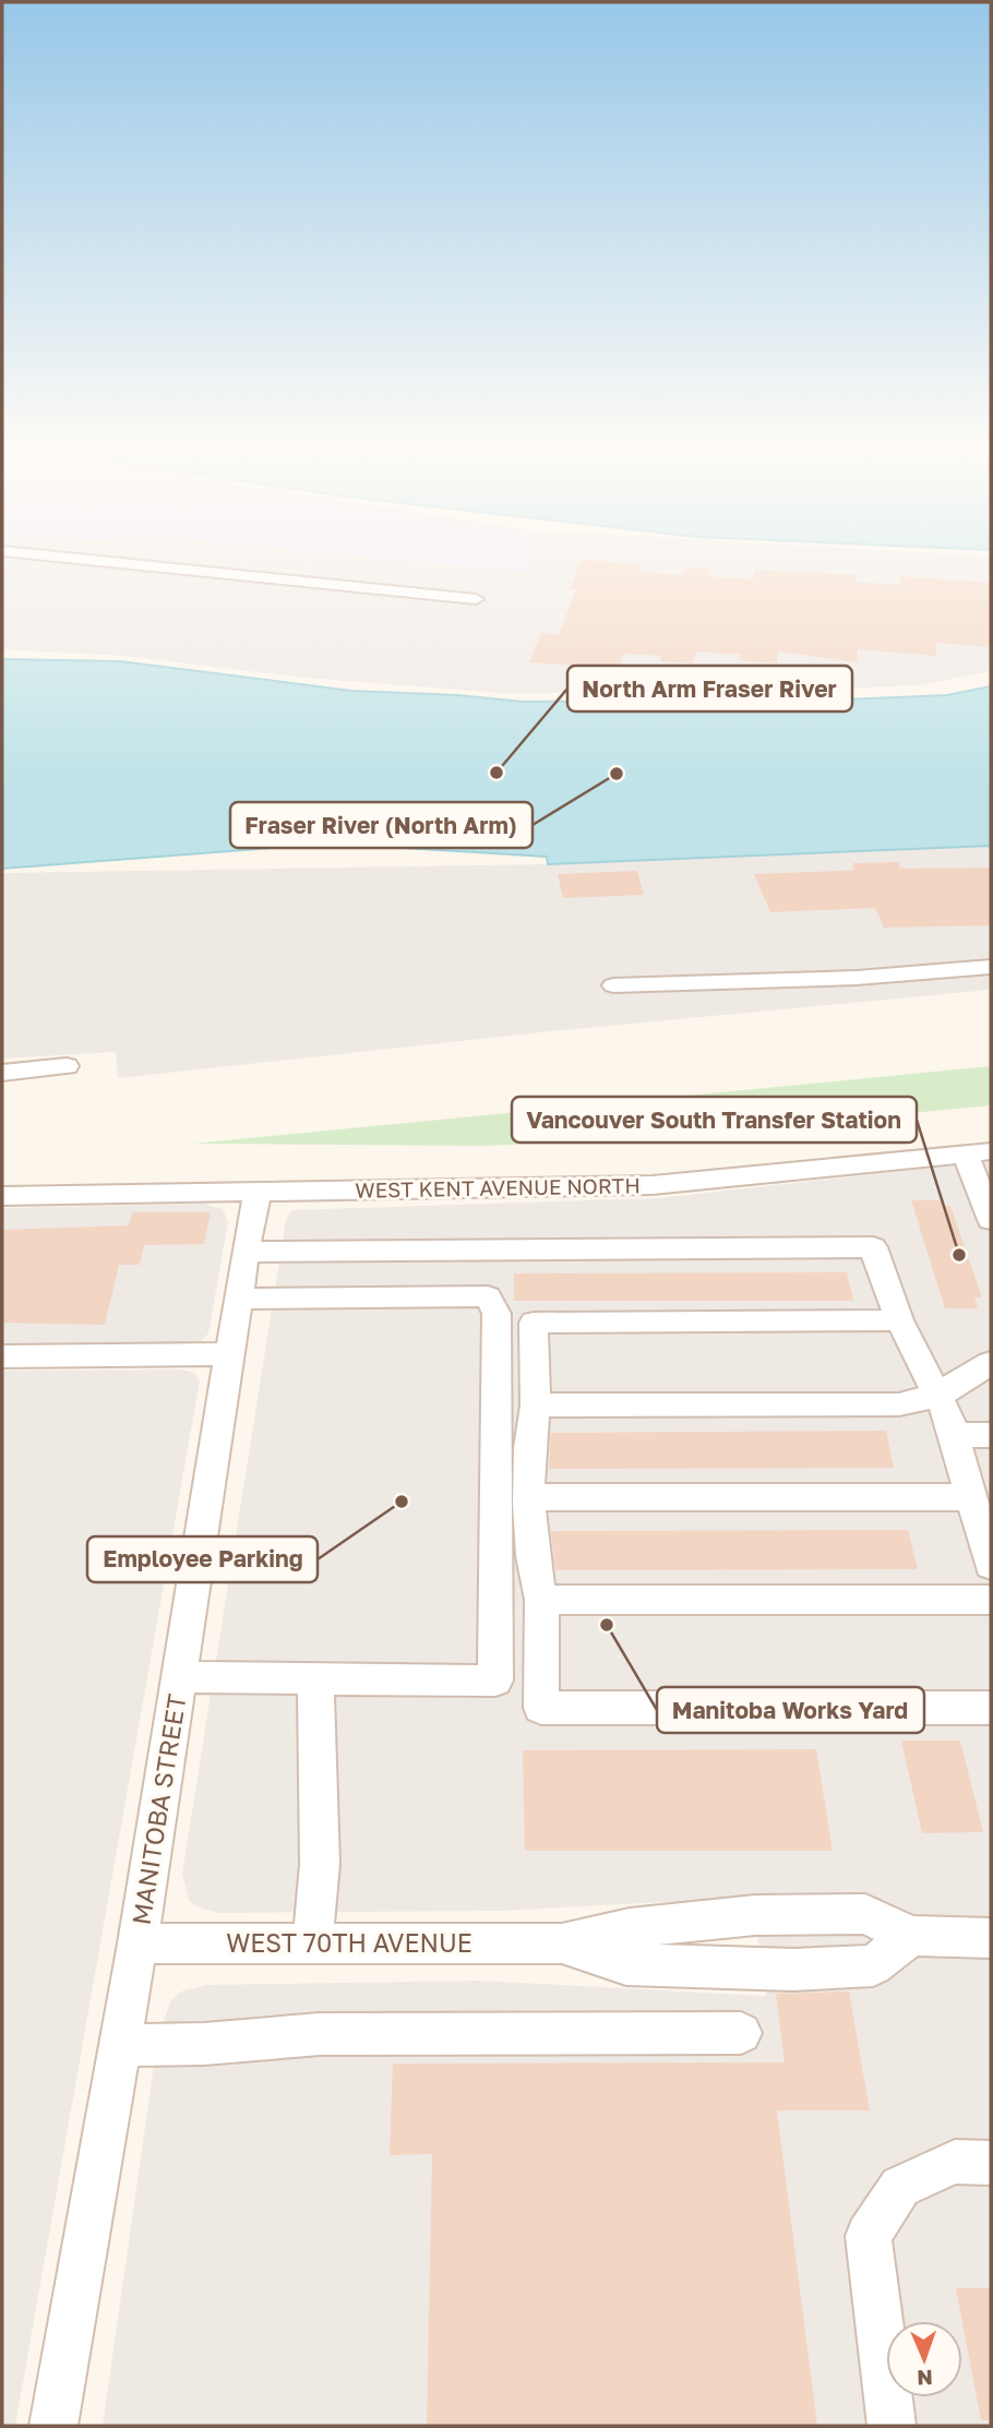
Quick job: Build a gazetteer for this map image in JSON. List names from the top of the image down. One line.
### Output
{"streets":{"street":["WEST KENT AVENUE NORTH","MANITOBA STREET","WEST 70TH AVENUE"]},"crossings":[["WEST KENT AVENUE NORTH","MANITOBA STREET"],["MANITOBA STREET","WEST 70TH AVENUE"]],"places":["North Arm Fraser River","Fraser River (North Arm)","Vancouver South Transfer Station","Employee Parking","Manitoba Works Yard"],"north":"bottom"}
